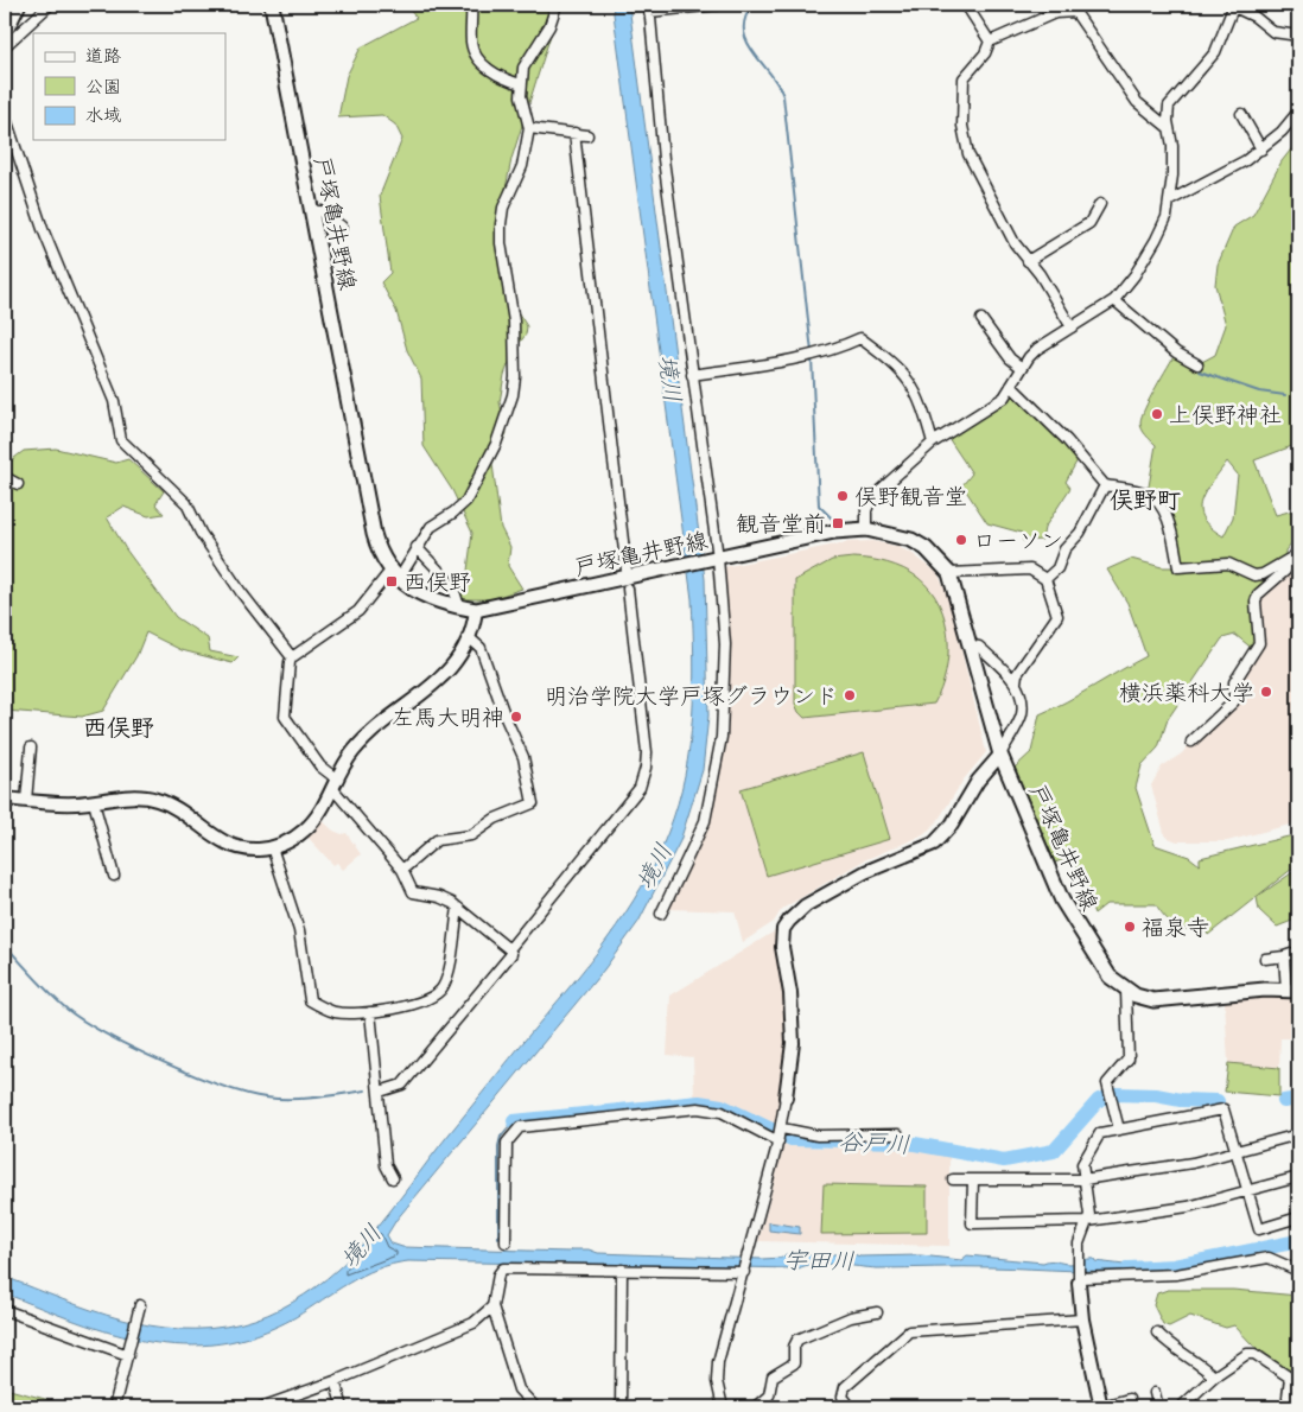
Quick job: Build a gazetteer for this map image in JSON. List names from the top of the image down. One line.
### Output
{"streets":{"main road":["戸塚亀井野線"]},"districts":["俣野町","西俣野"],"water":["境川","谷戸川","宇田川"],"places":{"other":["上俣野神社","俣野観音堂","ローソン","横浜薬科大学","明治学院大学戸塚グラウンド","左馬大明神","福泉寺"],"transit":["観音堂前","西俣野"]},"legend":["道路","公園","水域"]}
